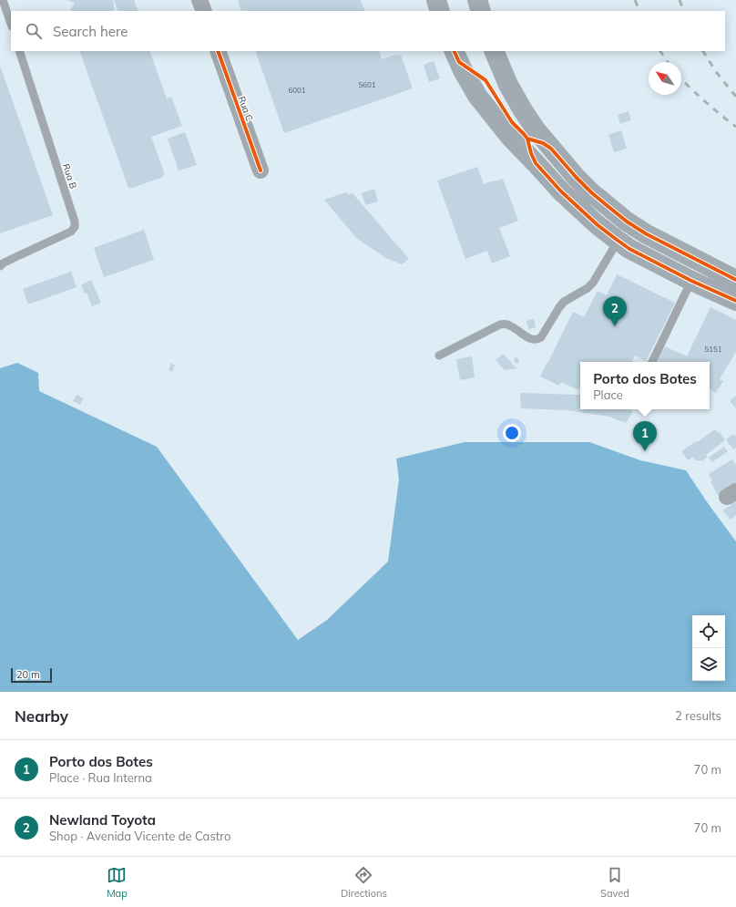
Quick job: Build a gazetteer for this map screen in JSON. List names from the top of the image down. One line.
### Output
{"streets":{"street":["Rua C"],"lane":["Rua B"]},"house_numbers":["5601","6001","5151"],"scale_bar":"20 m","north":"top left","page":{"search":"Search here","pins":["2","1"],"popup":["Porto dos Botes","Place"],"scale":"20 m","heading":["Nearby","2 results"],"list":[{"mark":"1","name":"Porto dos Botes","note":"Place · Rua Interna","value":"70 m"},{"mark":"2","name":"Newland Toyota","note":"Shop · Avenida Vicente de Castro","value":"70 m"}],"nav":["Map","Directions","Saved"]}}
